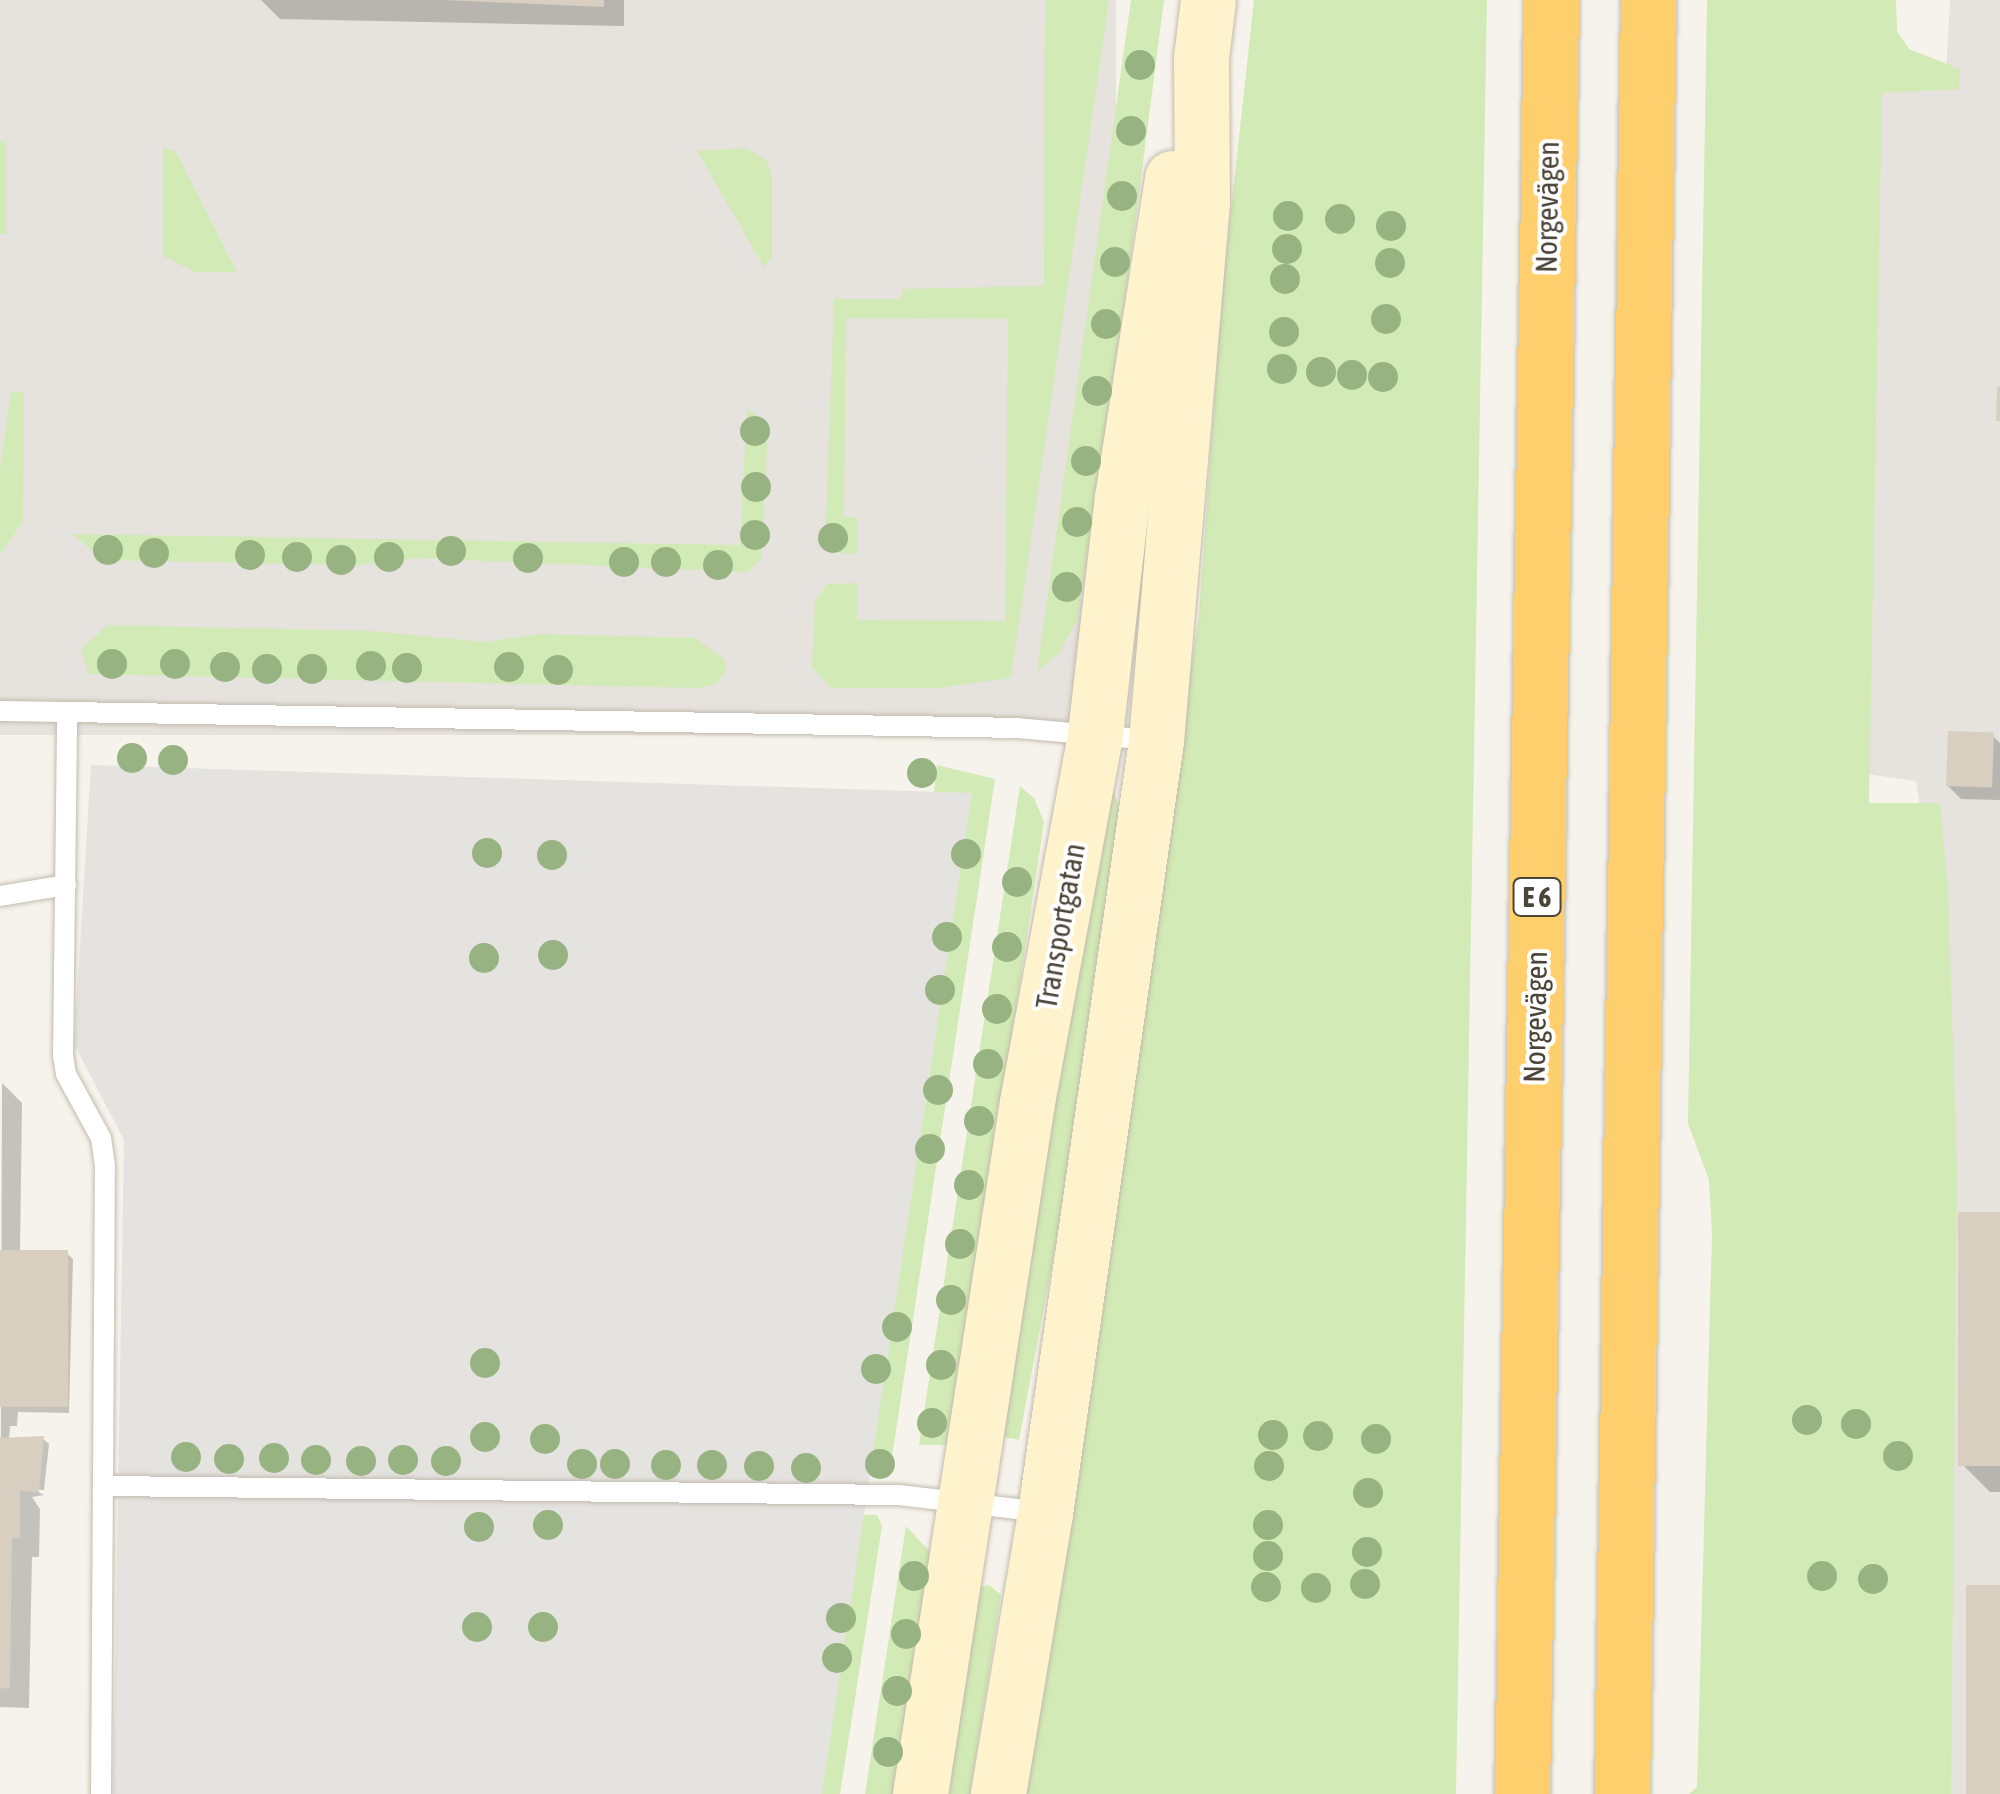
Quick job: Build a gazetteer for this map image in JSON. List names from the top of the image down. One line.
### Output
{"streets":{"highway":["Norgevägen","E 6"],"street":["Transportgatan"]}}
